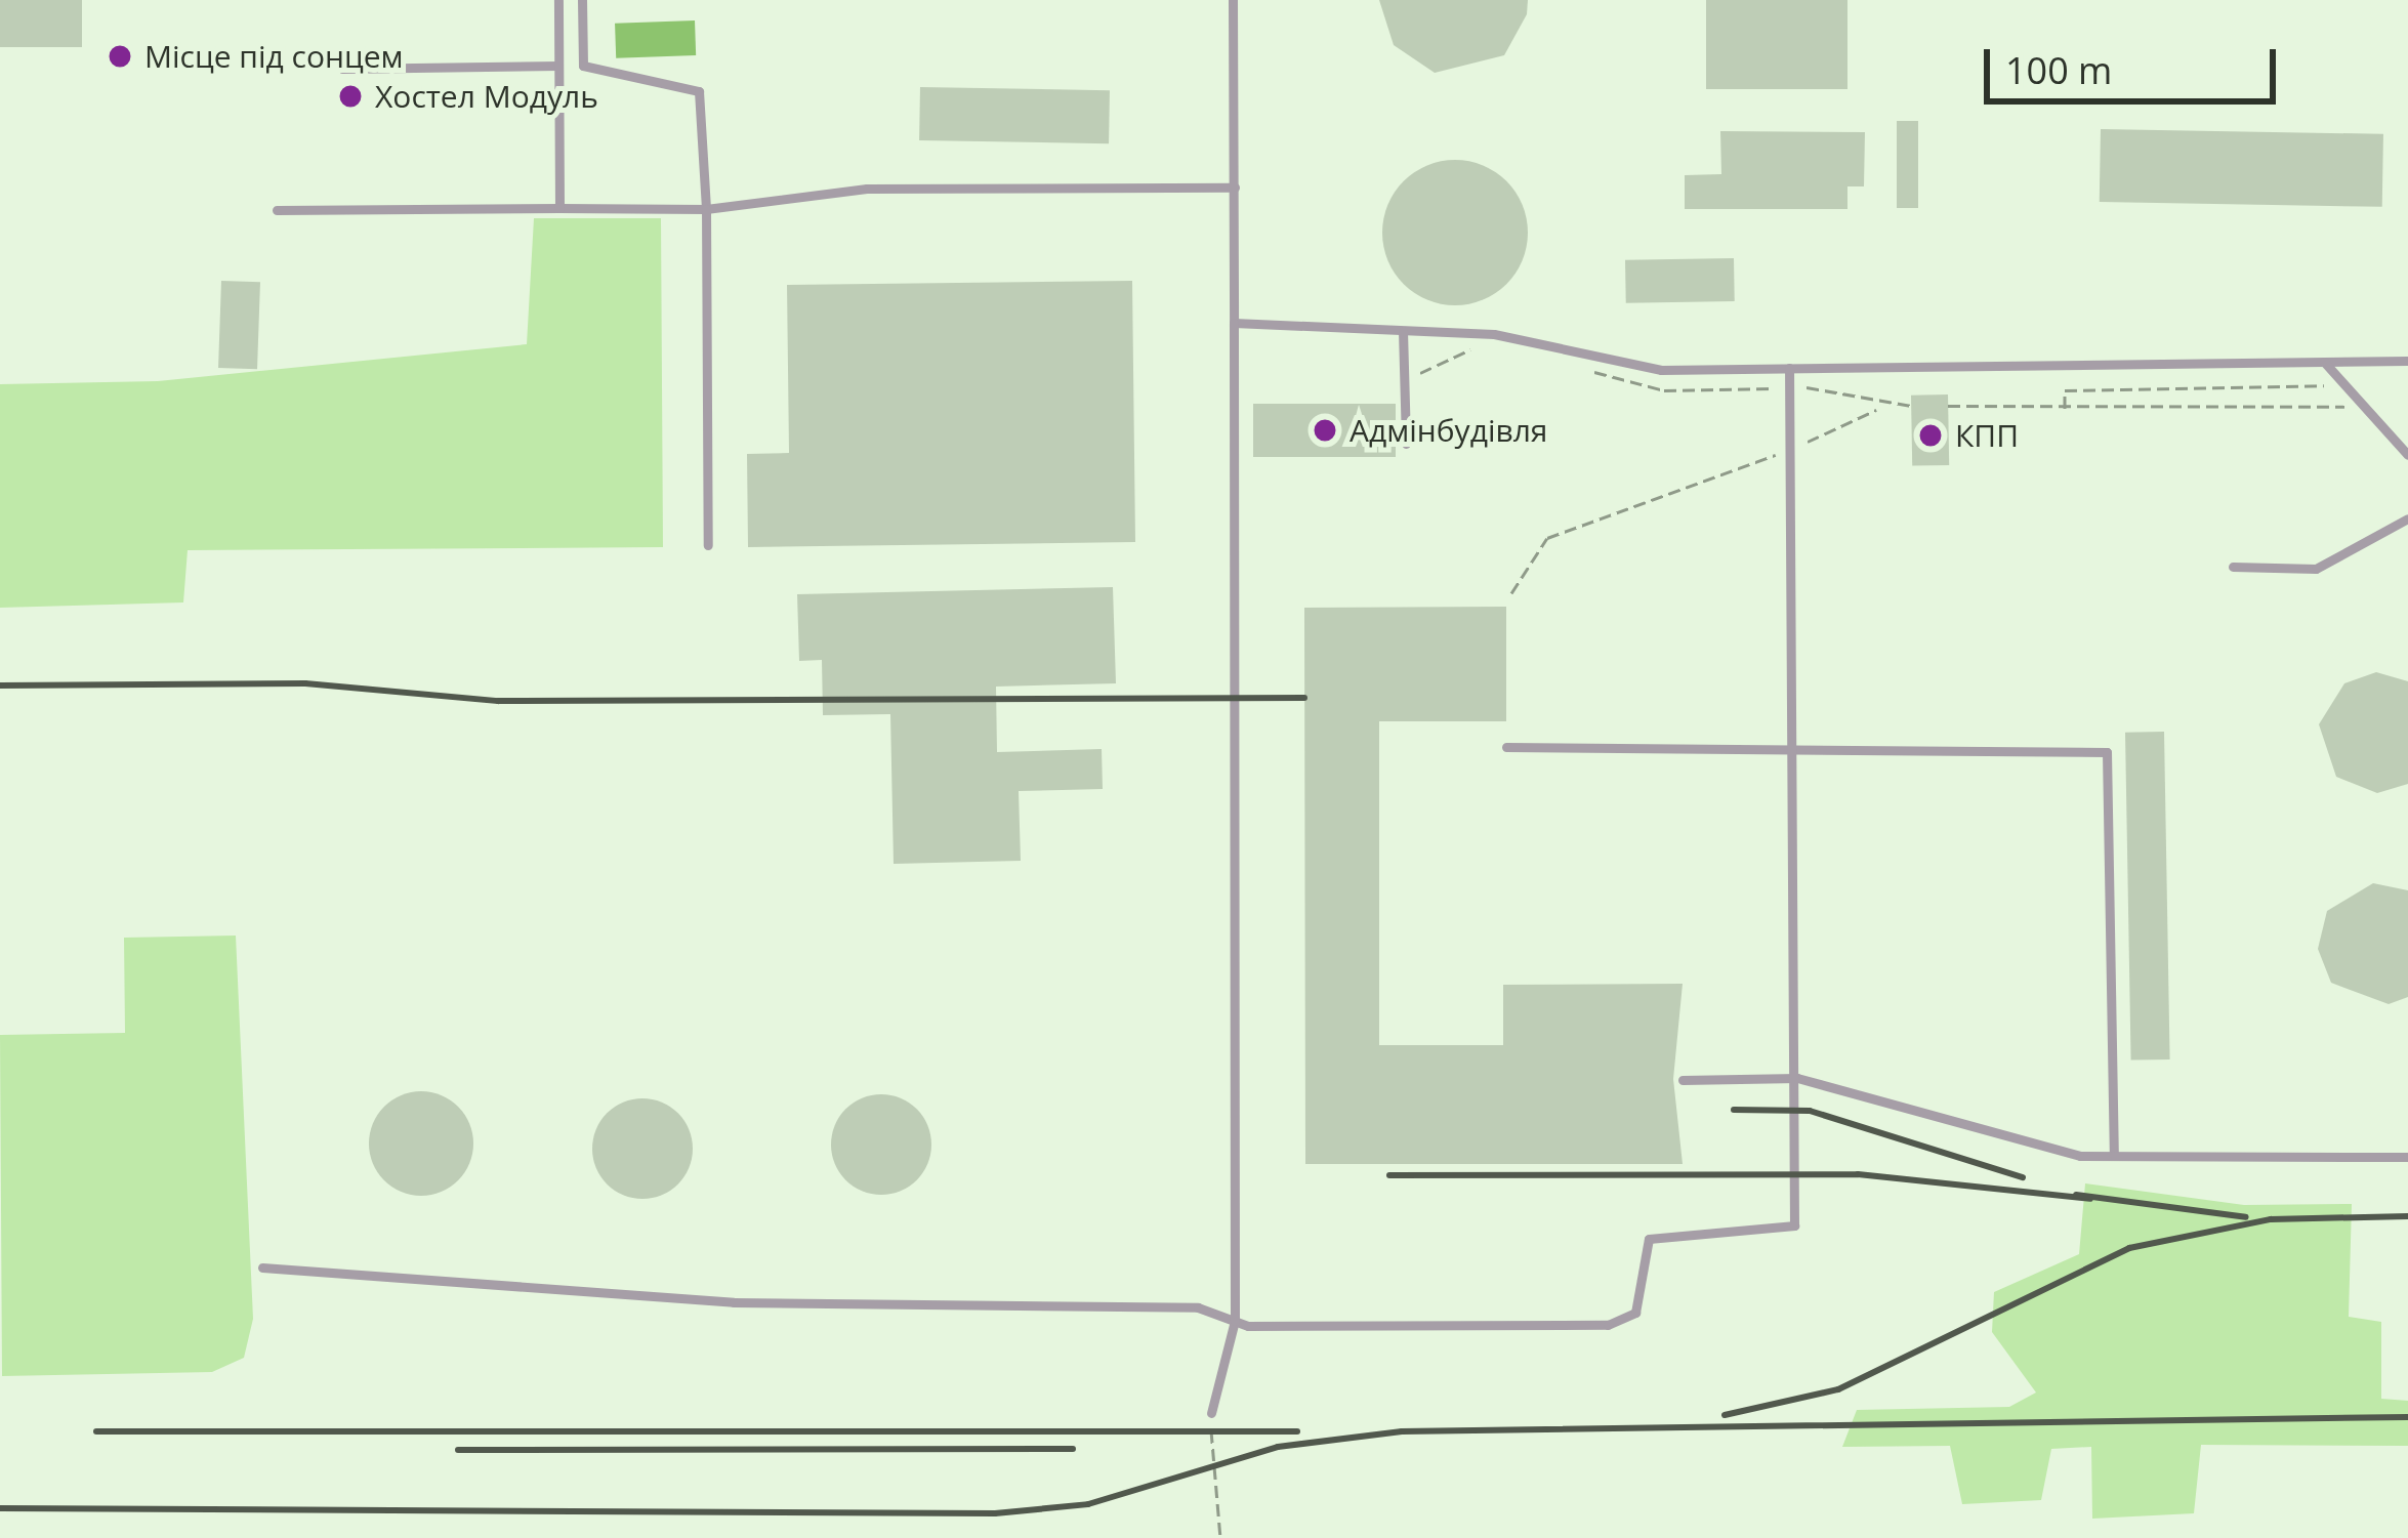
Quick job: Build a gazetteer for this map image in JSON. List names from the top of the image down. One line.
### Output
{"places":["Місце під сонцем","Хостел Модуль","Адмінбудівля","КПП"],"scale_bar":"100 m"}
